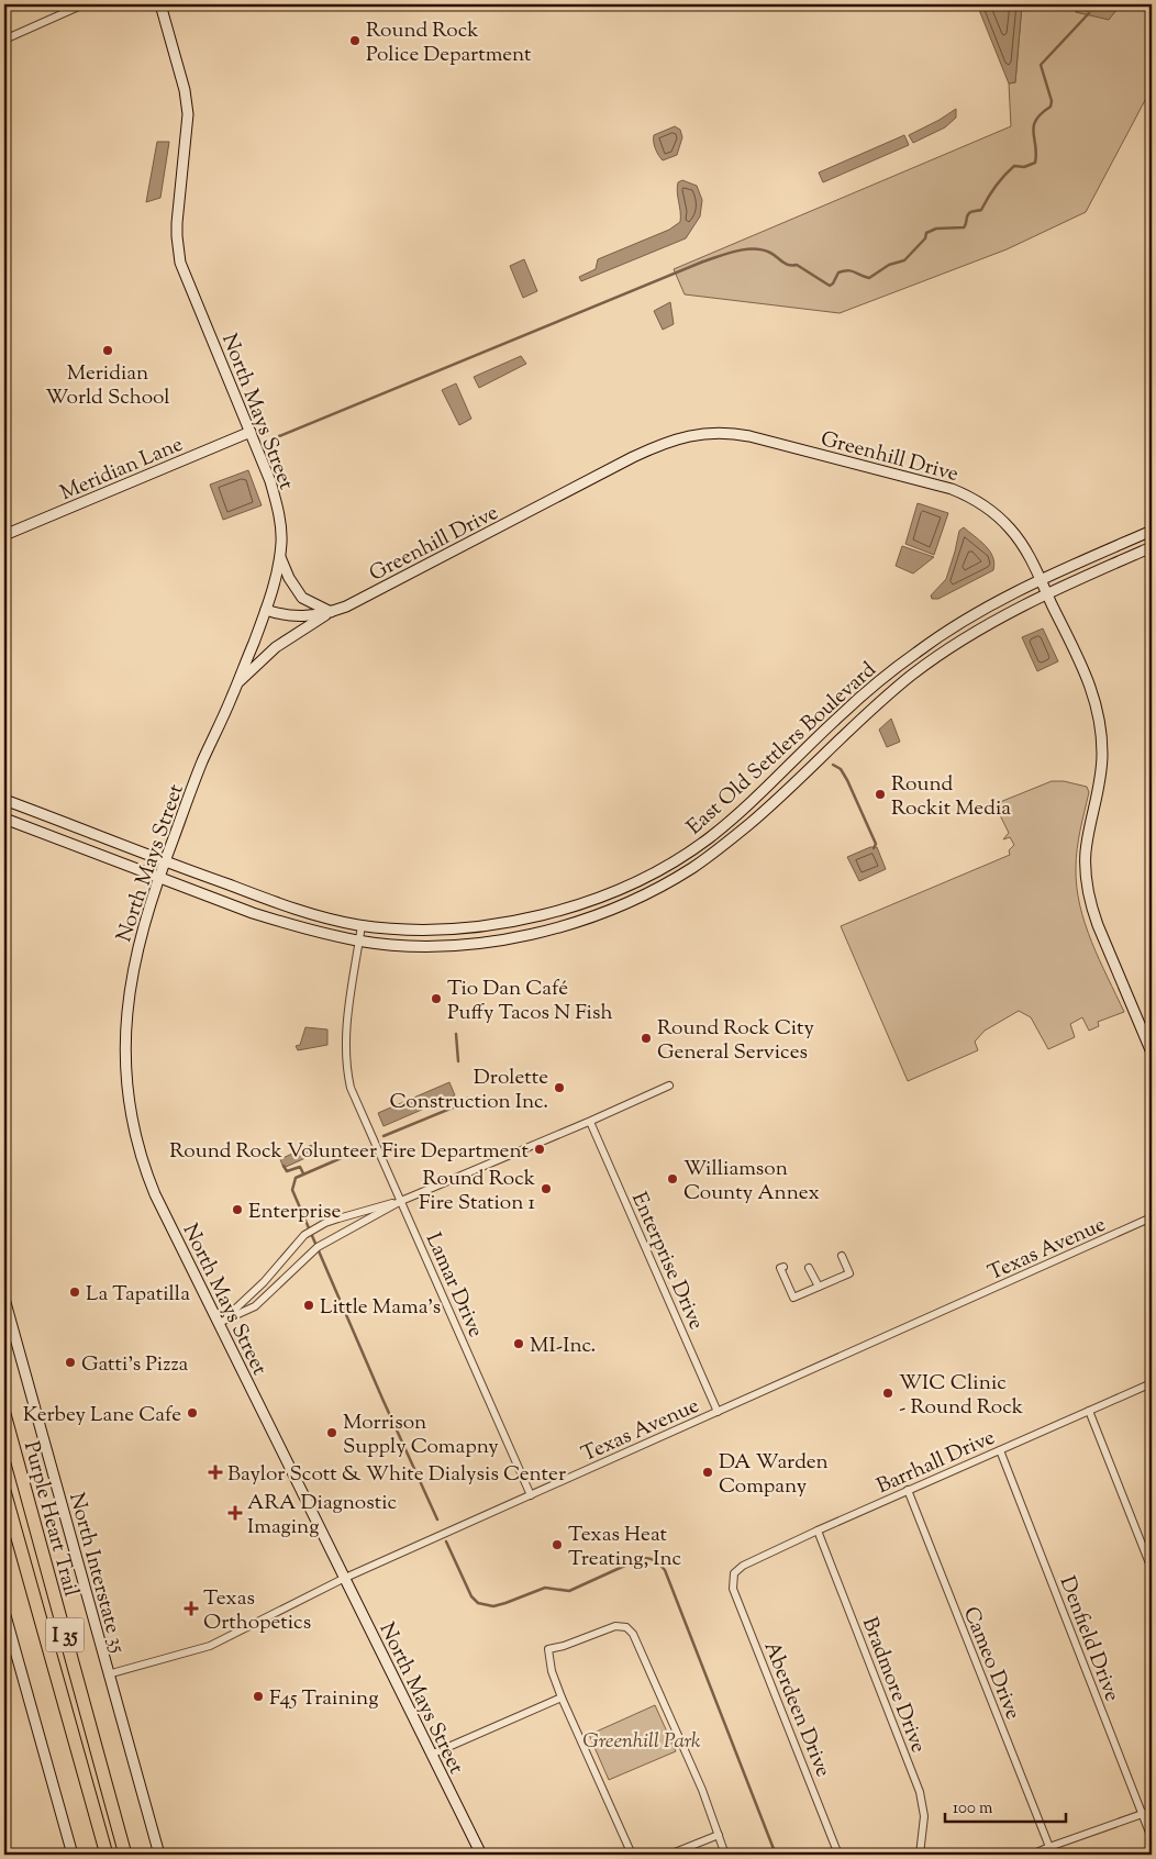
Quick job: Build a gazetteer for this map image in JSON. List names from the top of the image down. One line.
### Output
{"streets":{"highway":["Purple Heart Trail","I 35"],"main road":["North Mays Street","Greenhill Drive","Meridian Lane","East Old Settlers Boulevard","North Interstate 35"],"street":["Texas Avenue","Enterprise Drive","Lamar Drive","Barrhall Drive","Denfield Drive","Cameo Drive","Bradmore Drive","Aberdeen Drive"]},"crossings":[["North Mays Street","Greenhill Drive"],["North Mays Street","Meridian Lane"],["North Mays Street","East Old Settlers Boulevard"],["North Mays Street","Texas Avenue"],["Greenhill Drive","East Old Settlers Boulevard"],["East Old Settlers Boulevard","Lamar Drive"],["Texas Avenue","Enterprise Drive"],["Texas Avenue","Lamar Drive"],["Texas Avenue","North Interstate 35"],["Barrhall Drive","Denfield Drive"],["Barrhall Drive","Cameo Drive"],["Barrhall Drive","Bradmore Drive"],["Barrhall Drive","Aberdeen Drive"]],"parks":["Greenhill Park"],"places":{"other":["Round Rock Police Department","Meridian World School","Round Rockit Media","Tio Dan Café Puffy Tacos N Fish","Round Rock City General Services","Drolette Construction Inc.","Round Rock Volunteer Fire Department","Williamson County Annex","Round Rock Fire Station 1","Enterprise","La Tapatilla","Little Mama's","MI-Inc.","Gatti's Pizza","WIC Clinic - Round Rock","Kerbey Lane Cafe","Morrison Supply Comapny","DA Warden Company","Texas Heat Treating, Inc","F45 Training"],"health":["Baylor Scott & White Dialysis Center","ARA Diagnostic Imaging","Texas Orthopetics"]},"scale_bar":"100 m"}
